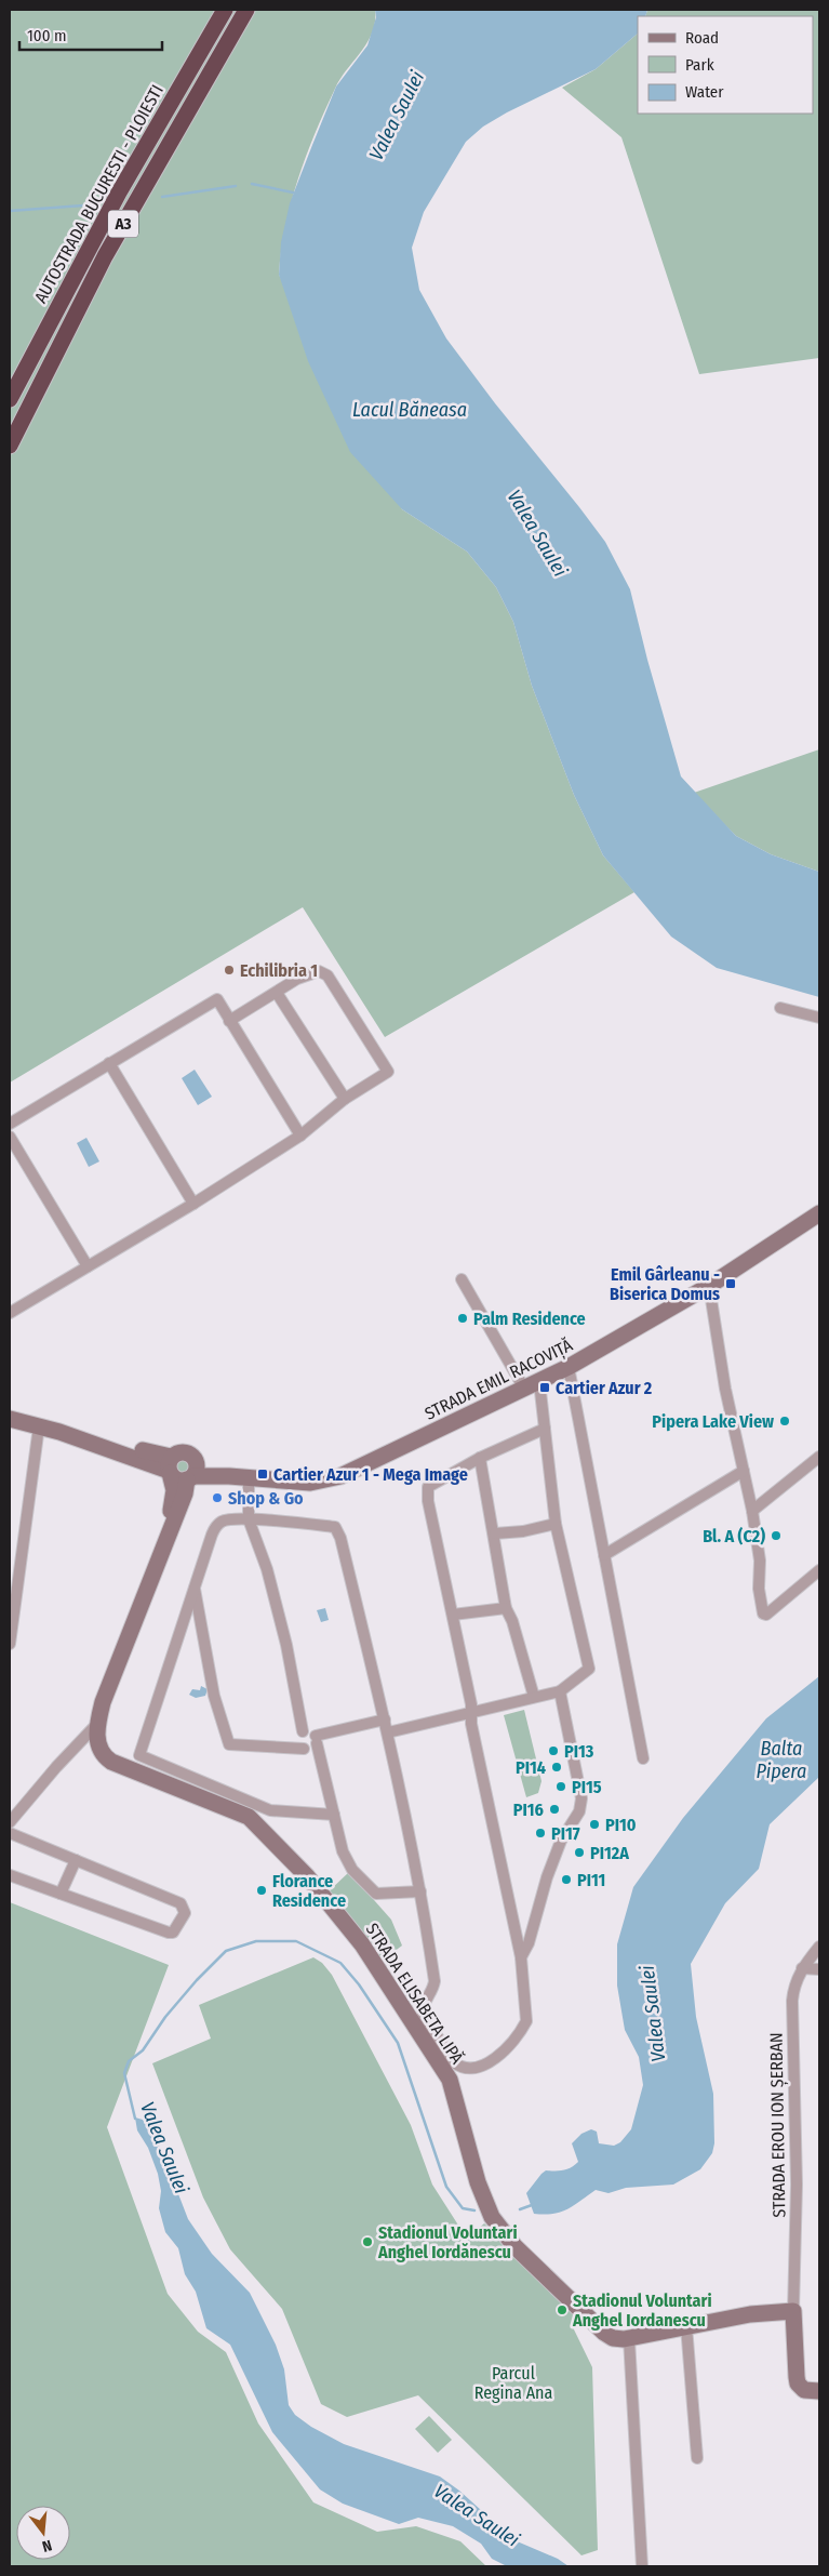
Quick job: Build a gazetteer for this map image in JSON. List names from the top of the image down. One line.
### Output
{"streets":{"highway":["AUTOSTRADA BUCURESTI - PLOIESTI","A3"],"street":["STRADA EMIL RACOVIȚĂ","STRADA ELISABETA LIPĂ","STRADA EROU ION ȘERBAN"]},"crossings":[["STRADA EMIL RACOVIȚĂ","STRADA ELISABETA LIPĂ"]],"water":["Valea Saulei","Lacul Băneasa","Balta Pipera"],"parks":["Parcul Regina Ana"],"places":{"other":["Echilibria 1","Palm Residence","Pipera Lake View","Shop & Go","Bl. A (C2)","PI13","PI14","PI15","PI16","PI10","PI17","PI12A","PI11","Florance Residence","Stadionul Voluntari Anghel Iordănescu","Stadionul Voluntari Anghel Iordanescu"],"transit":["Emil Gârleanu - Biserica Domus","Cartier Azur 2","Cartier Azur 1 - Mega Image"]},"legend":["Road","Park","Water"],"scale_bar":"100 m","north":"bottom"}
